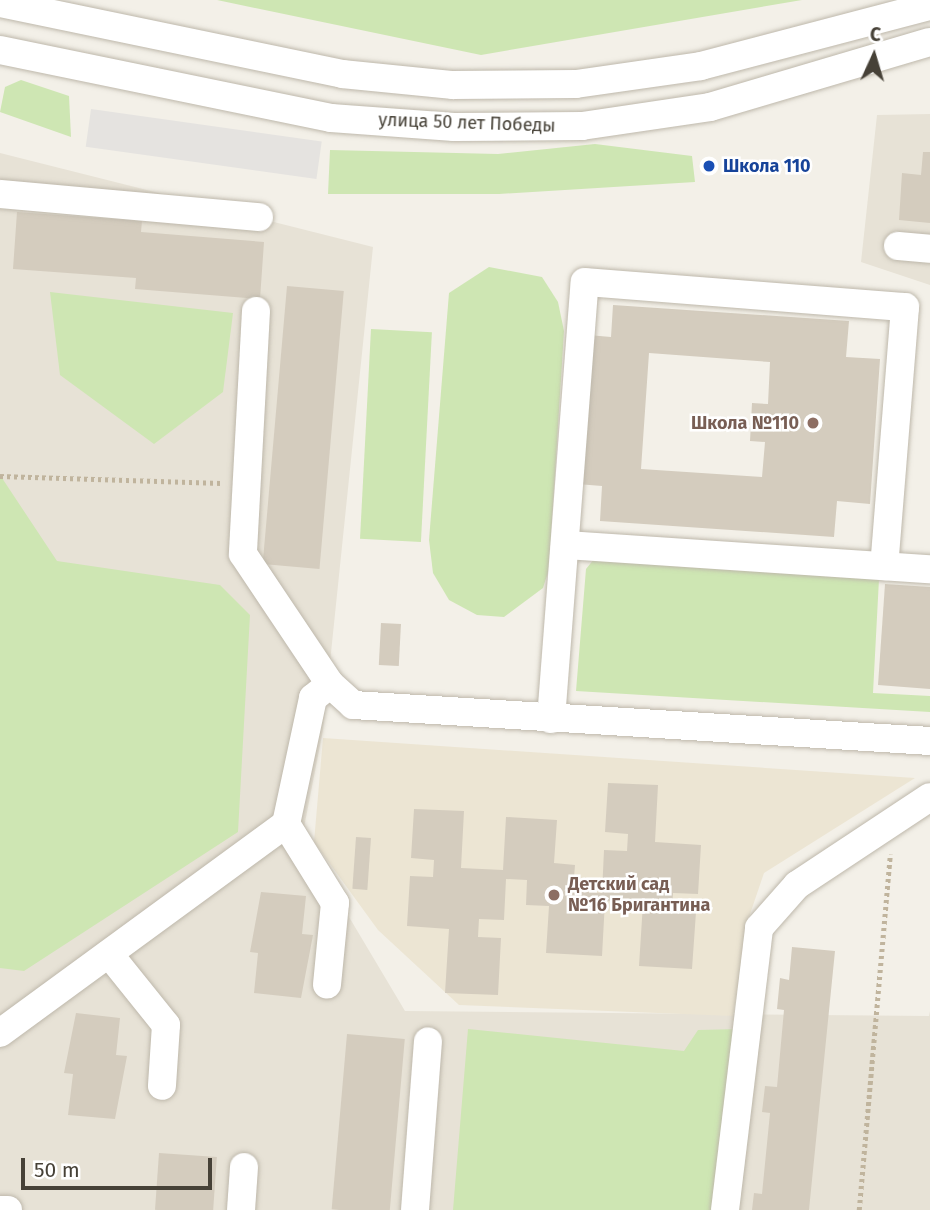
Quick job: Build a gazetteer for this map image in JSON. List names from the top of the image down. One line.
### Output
{"streets":{"street":["улица 50 лет Победы"]},"places":["Школа 110","Школа №110","Детский сад №16 Бригантина"],"scale_bar":"50 m","north":"top"}
